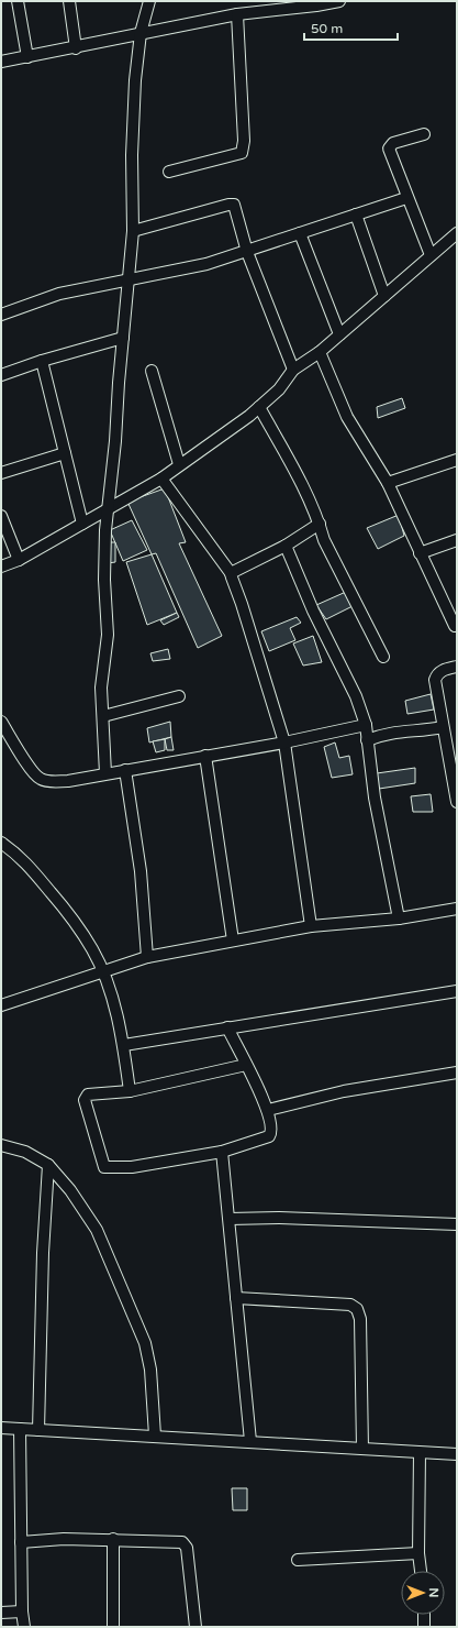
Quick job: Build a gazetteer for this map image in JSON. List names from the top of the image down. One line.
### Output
{"scale_bar":"50 m","north":"right"}
